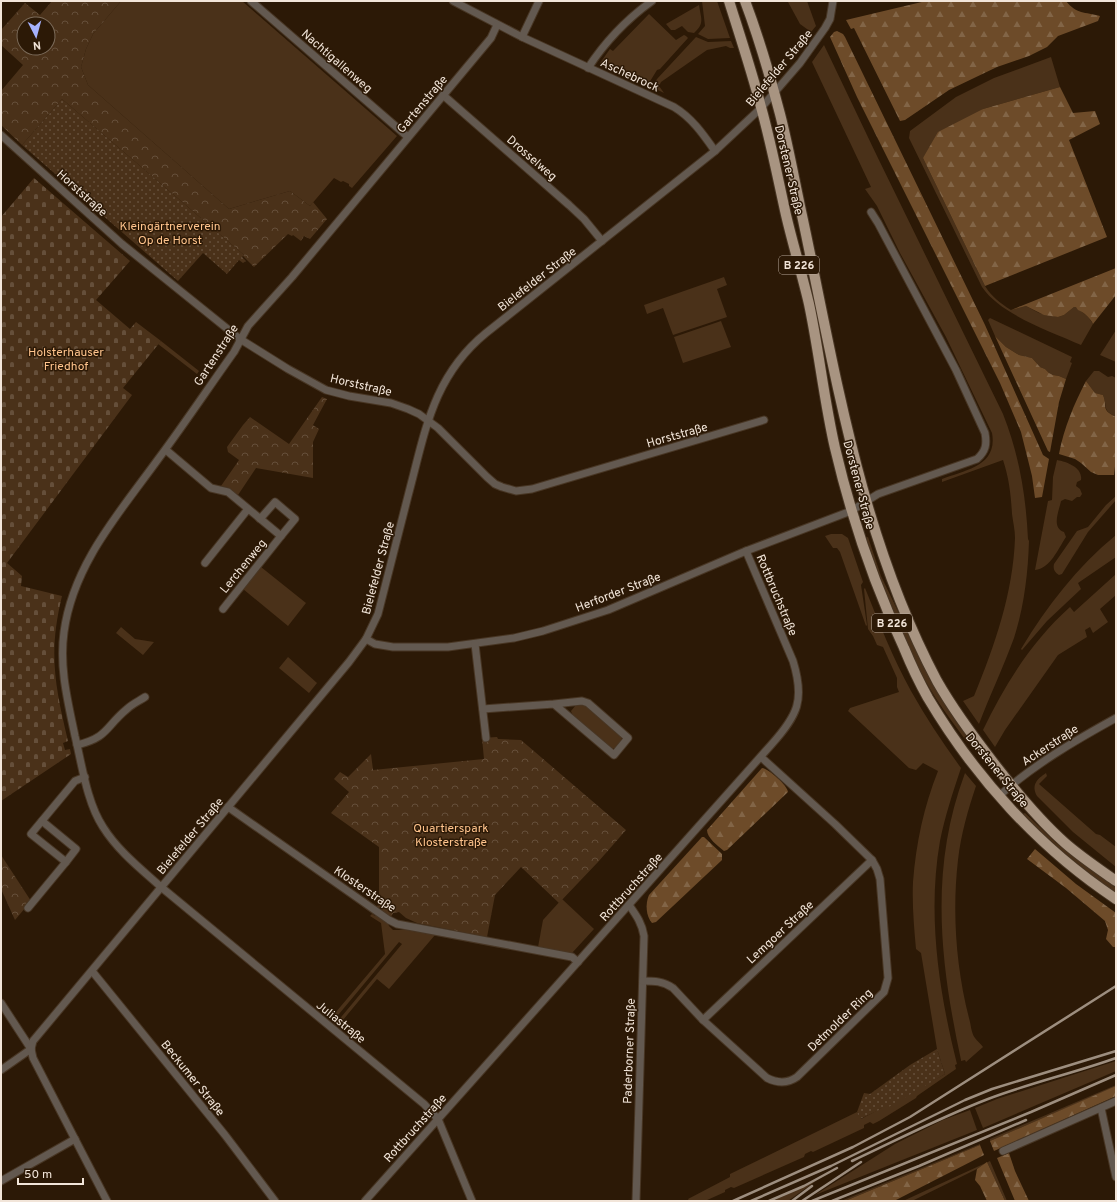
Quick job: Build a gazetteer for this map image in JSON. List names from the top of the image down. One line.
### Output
{"streets":{"main road":["Dorstener Straße","B 226"],"street":["Nachtigallenweg","Bielefelder Straße","Aschebrock","Gartenstraße","Drosselweg","Horststraße","Lerchenweg","Herforder Straße","Rottbruchstraße","Ackerstraße","Klosterstraße","Lemgoer Straße","Detmolder Ring","Juliastraße","Paderborner Straße","Beckumer Straße"]},"crossings":[["Nachtigallenweg","Gartenstraße"],["Bielefelder Straße","Aschebrock"],["Bielefelder Straße","Gartenstraße"],["Bielefelder Straße","Drosselweg"],["Bielefelder Straße","Dorstener Straße"],["Bielefelder Straße","Horststraße"],["Bielefelder Straße","Herforder Straße"],["Bielefelder Straße","Klosterstraße"],["Bielefelder Straße","Juliastraße"],["Bielefelder Straße","Beckumer Straße"],["Aschebrock","Gartenstraße"],["Gartenstraße","Drosselweg"],["Gartenstraße","Horststraße"],["Gartenstraße","Lerchenweg"],["Gartenstraße","Juliastraße"],["Dorstener Straße","Herforder Straße"],["Dorstener Straße","Ackerstraße"],["Herforder Straße","Rottbruchstraße"],["Rottbruchstraße","Klosterstraße"],["Rottbruchstraße","Detmolder Ring"],["Rottbruchstraße","Juliastraße"],["Rottbruchstraße","Paderborner Straße"],["Lemgoer Straße","Detmolder Ring"],["Detmolder Ring","Paderborner Straße"]],"parks":["Kleingärtnerverein Op de Horst","Holsterhauser Friedhof","Quartierspark Klosterstraße"],"scale_bar":"50 m","north":"bottom"}
